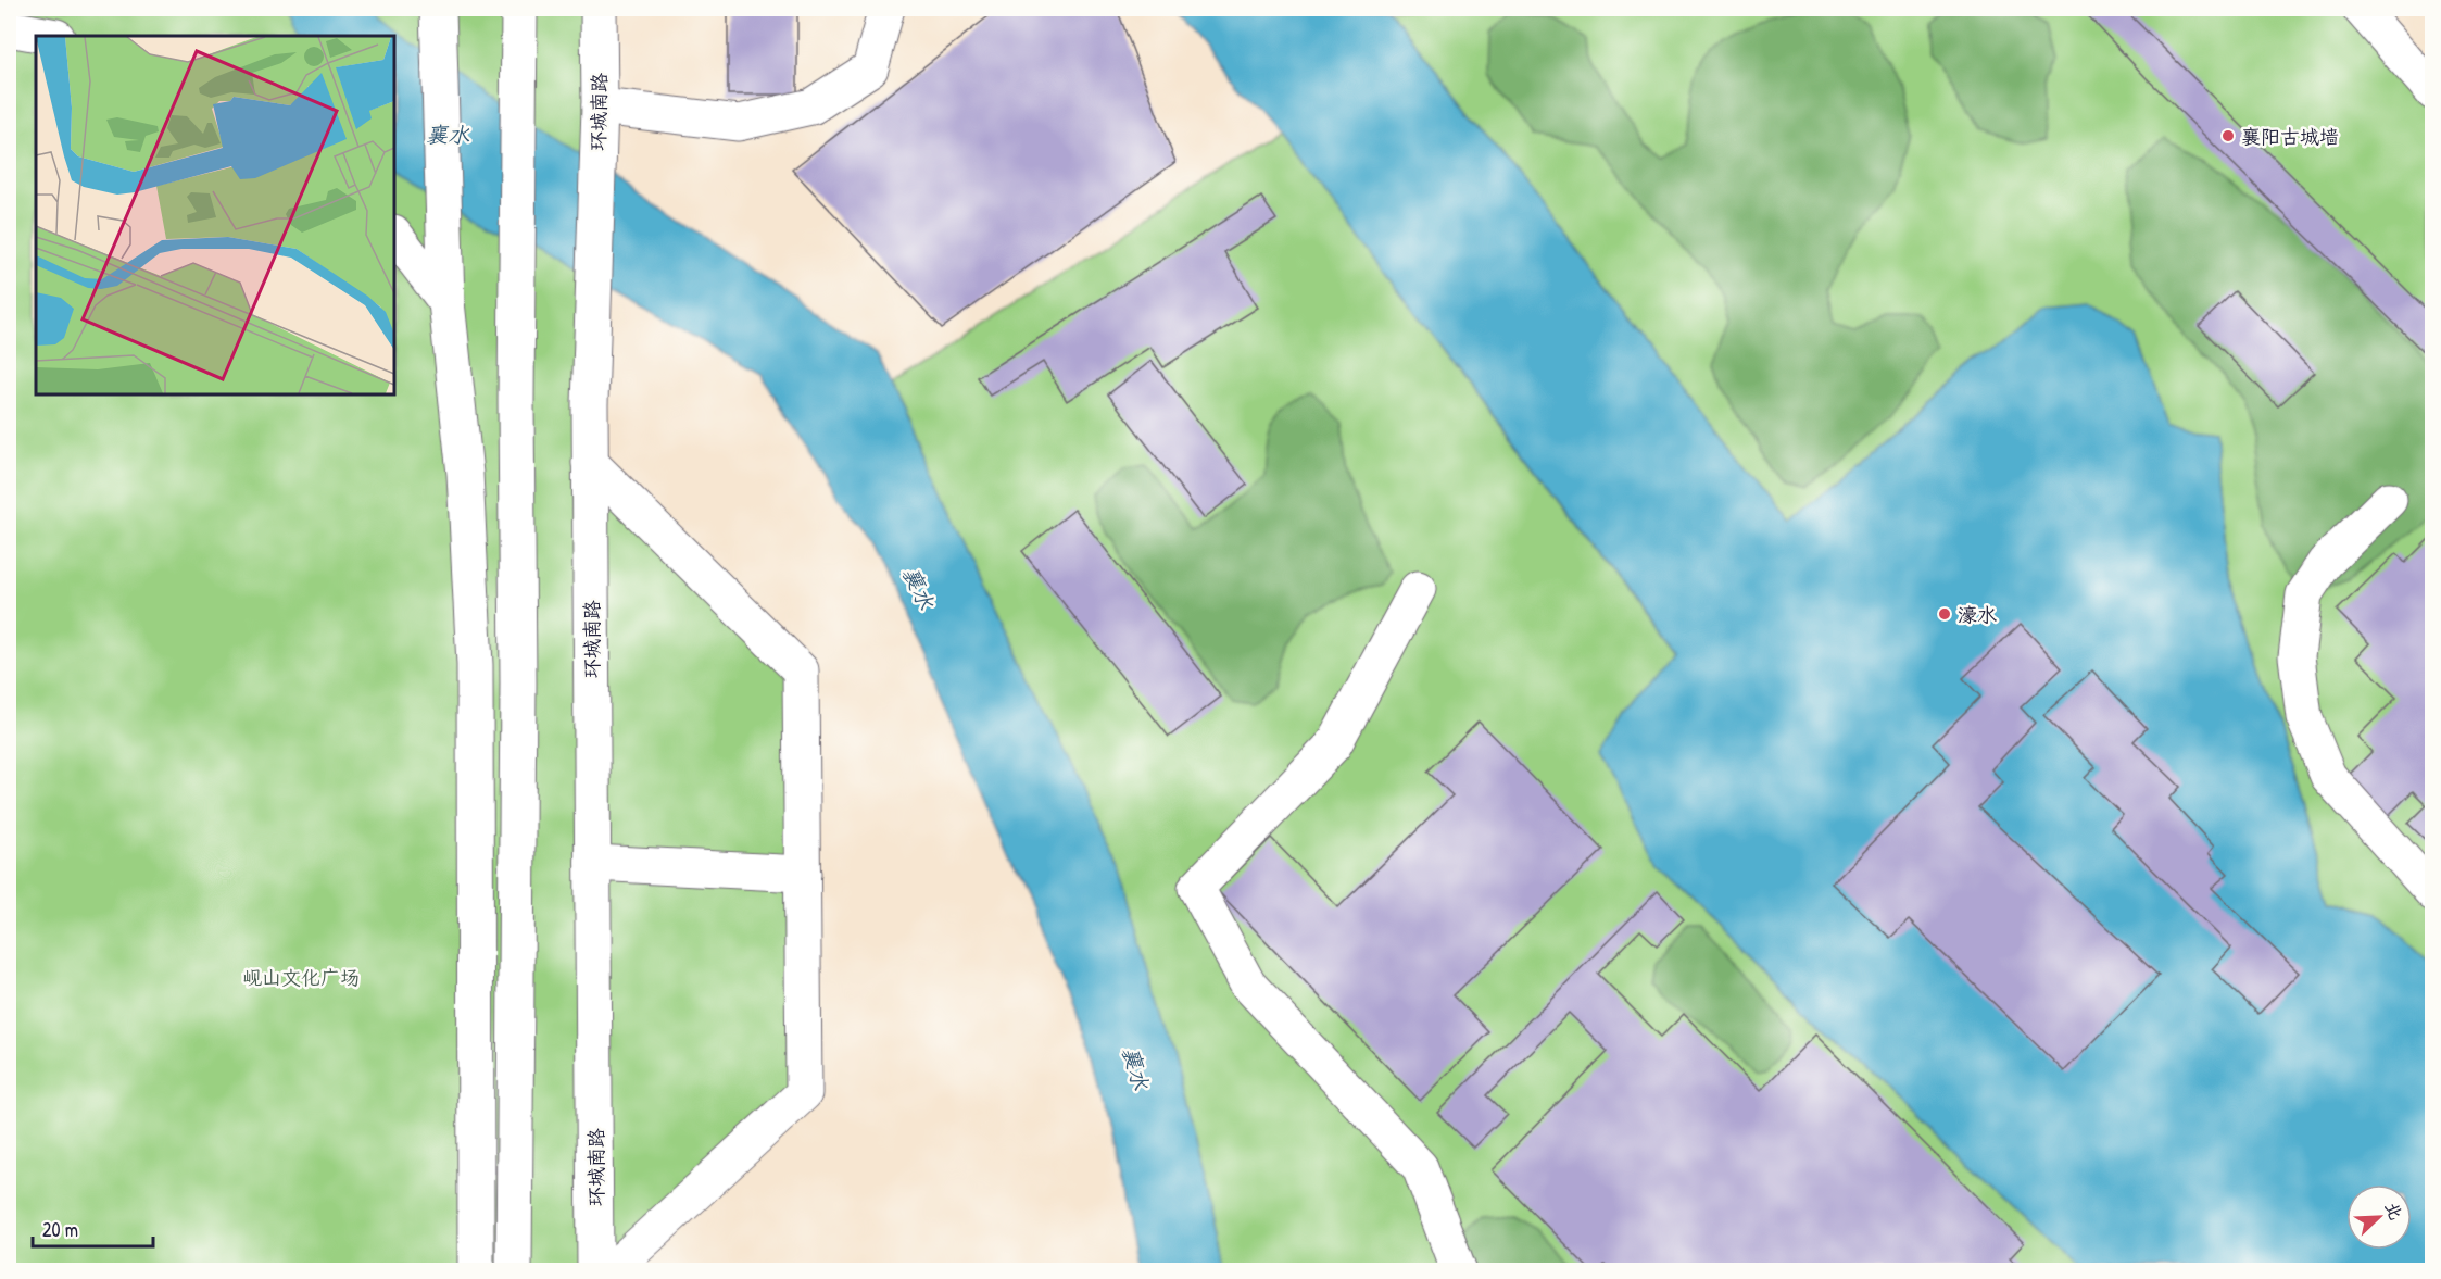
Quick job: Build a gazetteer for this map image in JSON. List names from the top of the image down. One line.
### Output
{"streets":{"main road":["环城南路"]},"water":["襄水"],"parks":["岘山文化广场"],"places":["襄阳古城墙","濠水"],"scale_bar":"20 m","north":"top right"}
